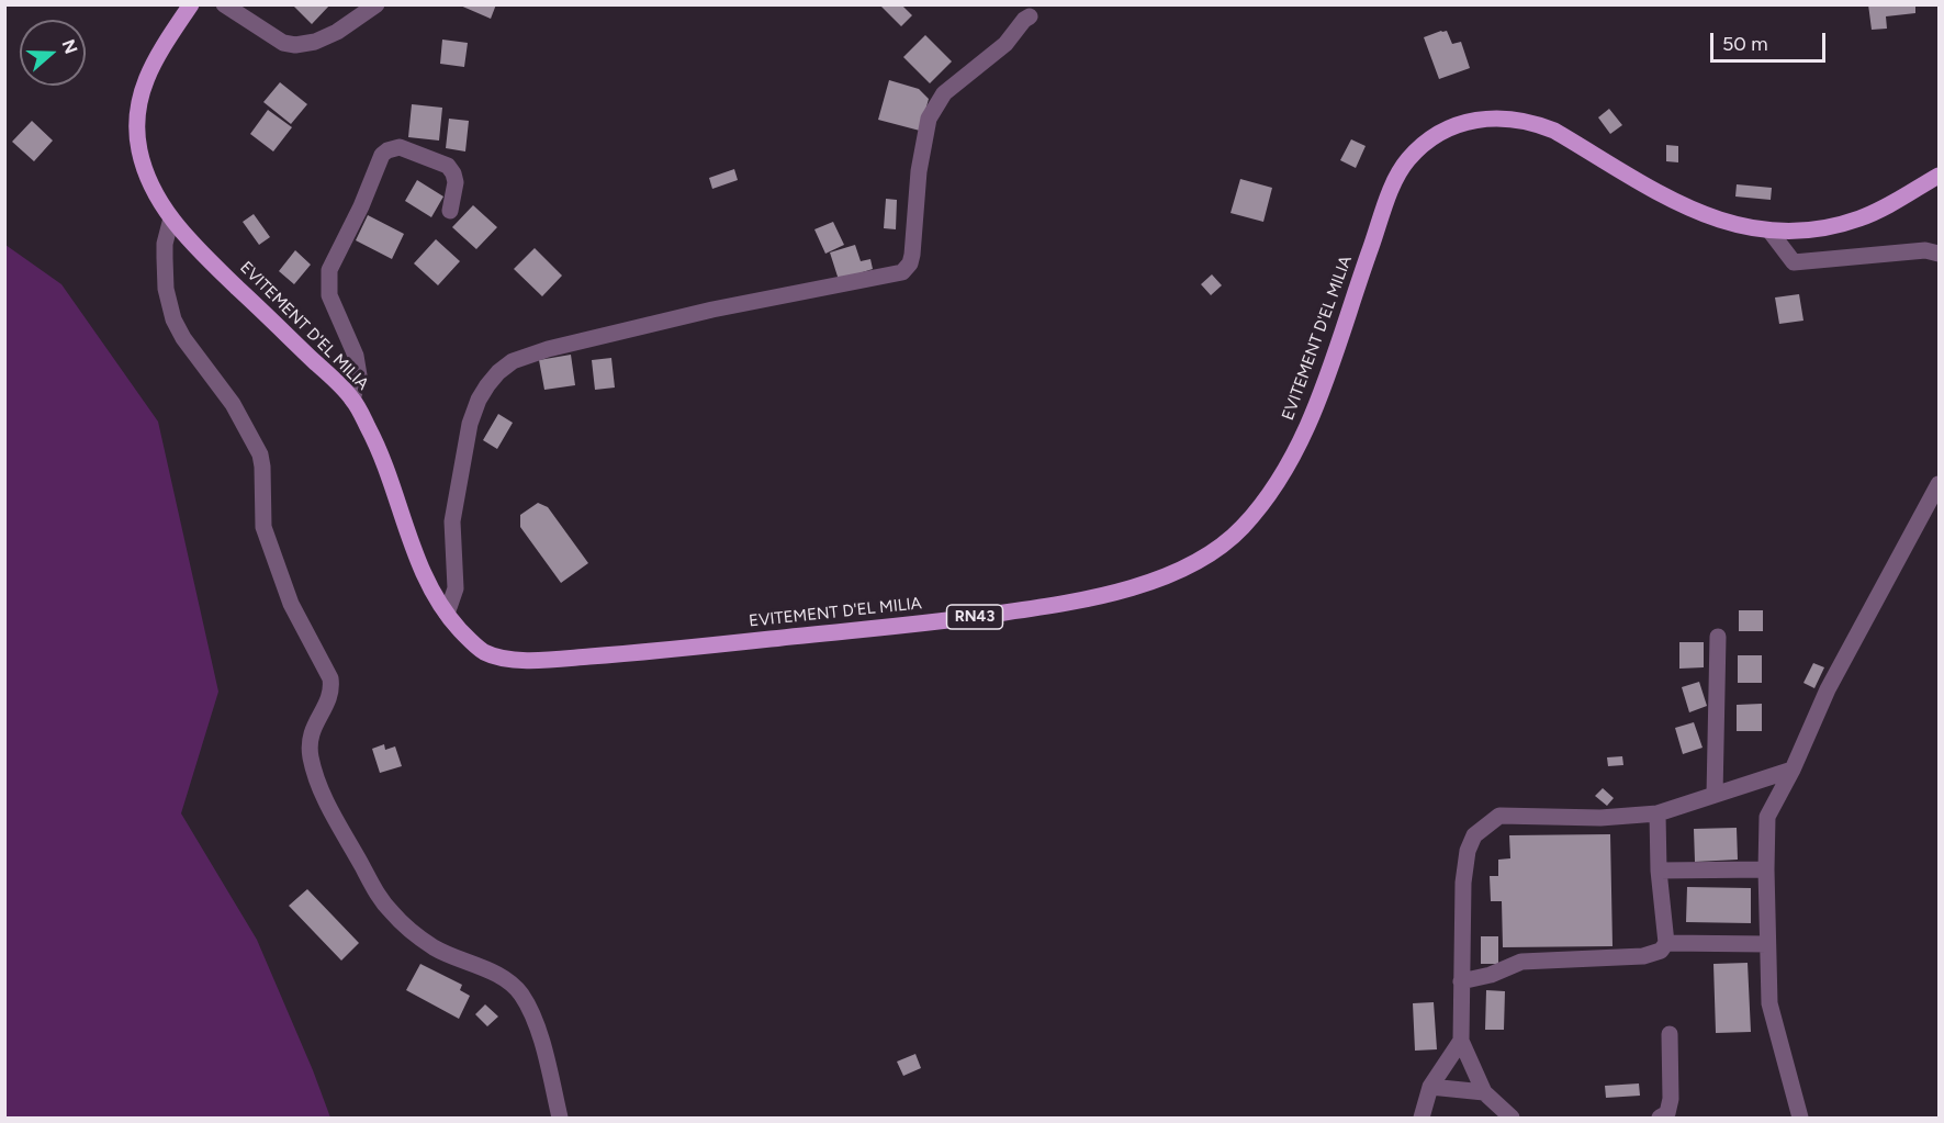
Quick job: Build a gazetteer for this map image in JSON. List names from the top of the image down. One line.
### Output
{"streets":{"main road":["EVITEMENT D'EL MILIA","RN43"]},"scale_bar":"50 m","north":"right"}
